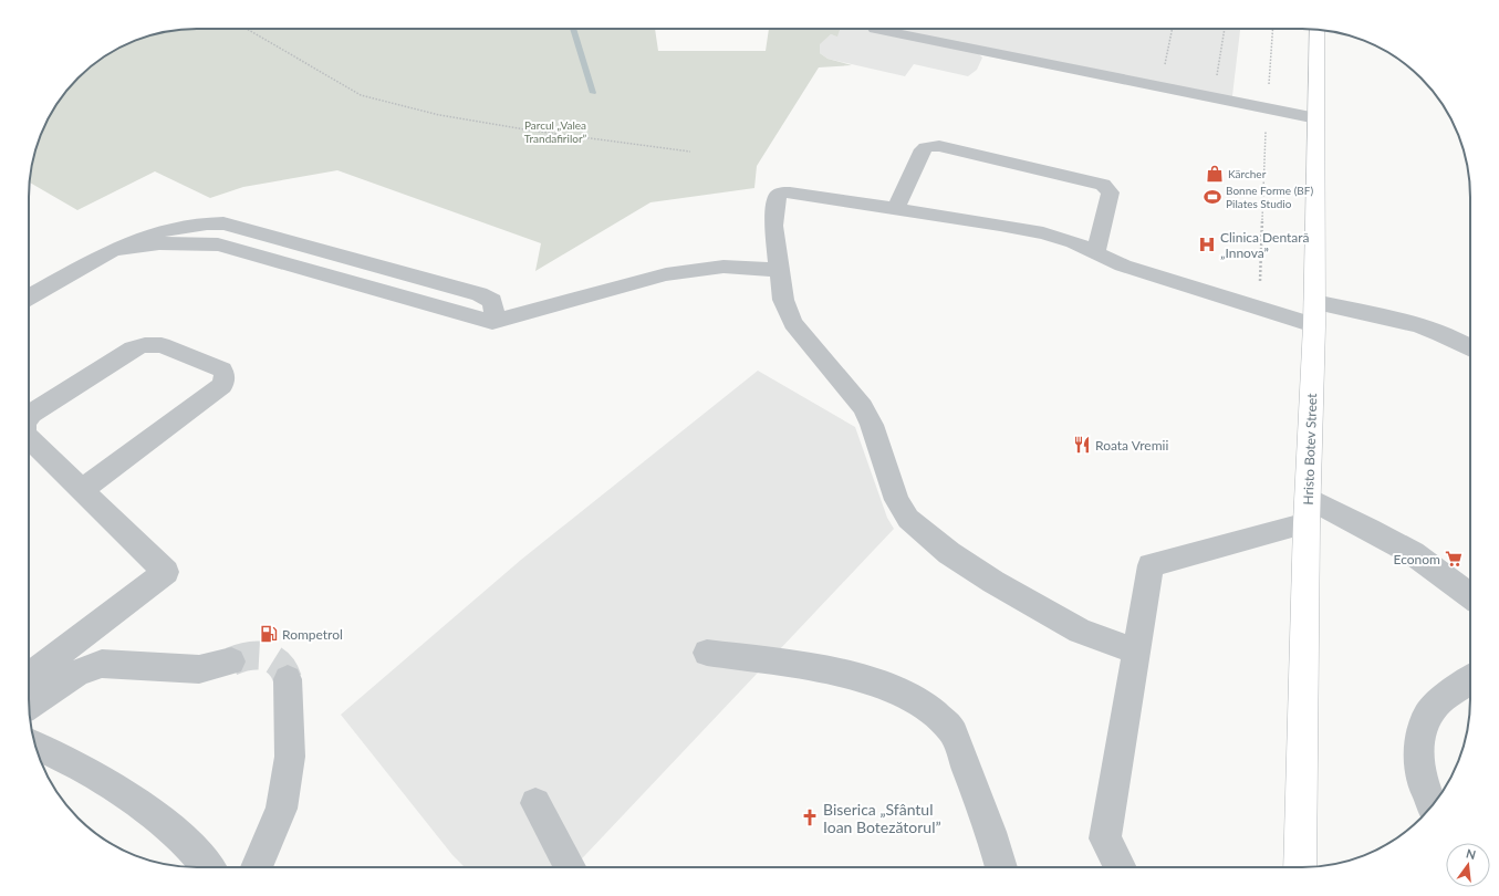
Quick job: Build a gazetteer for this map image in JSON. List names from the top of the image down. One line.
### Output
{"streets":{"main road":["Hristo Botev Street"]},"parks":["Parcul „Valea Trandafirilor”"],"places":{"shop":["Kärcher"],"sports":["Bonne Forme (BF) Pilates Studio"],"hospital":["Clinica Dentară „Innova”"],"restaurant":["Roata Vremii"],"supermarket":["Econom"],"fuel station":["Rompetrol"],"church":["Biserica „Sfântul Ioan Botezătorul”"]},"north":"top"}
